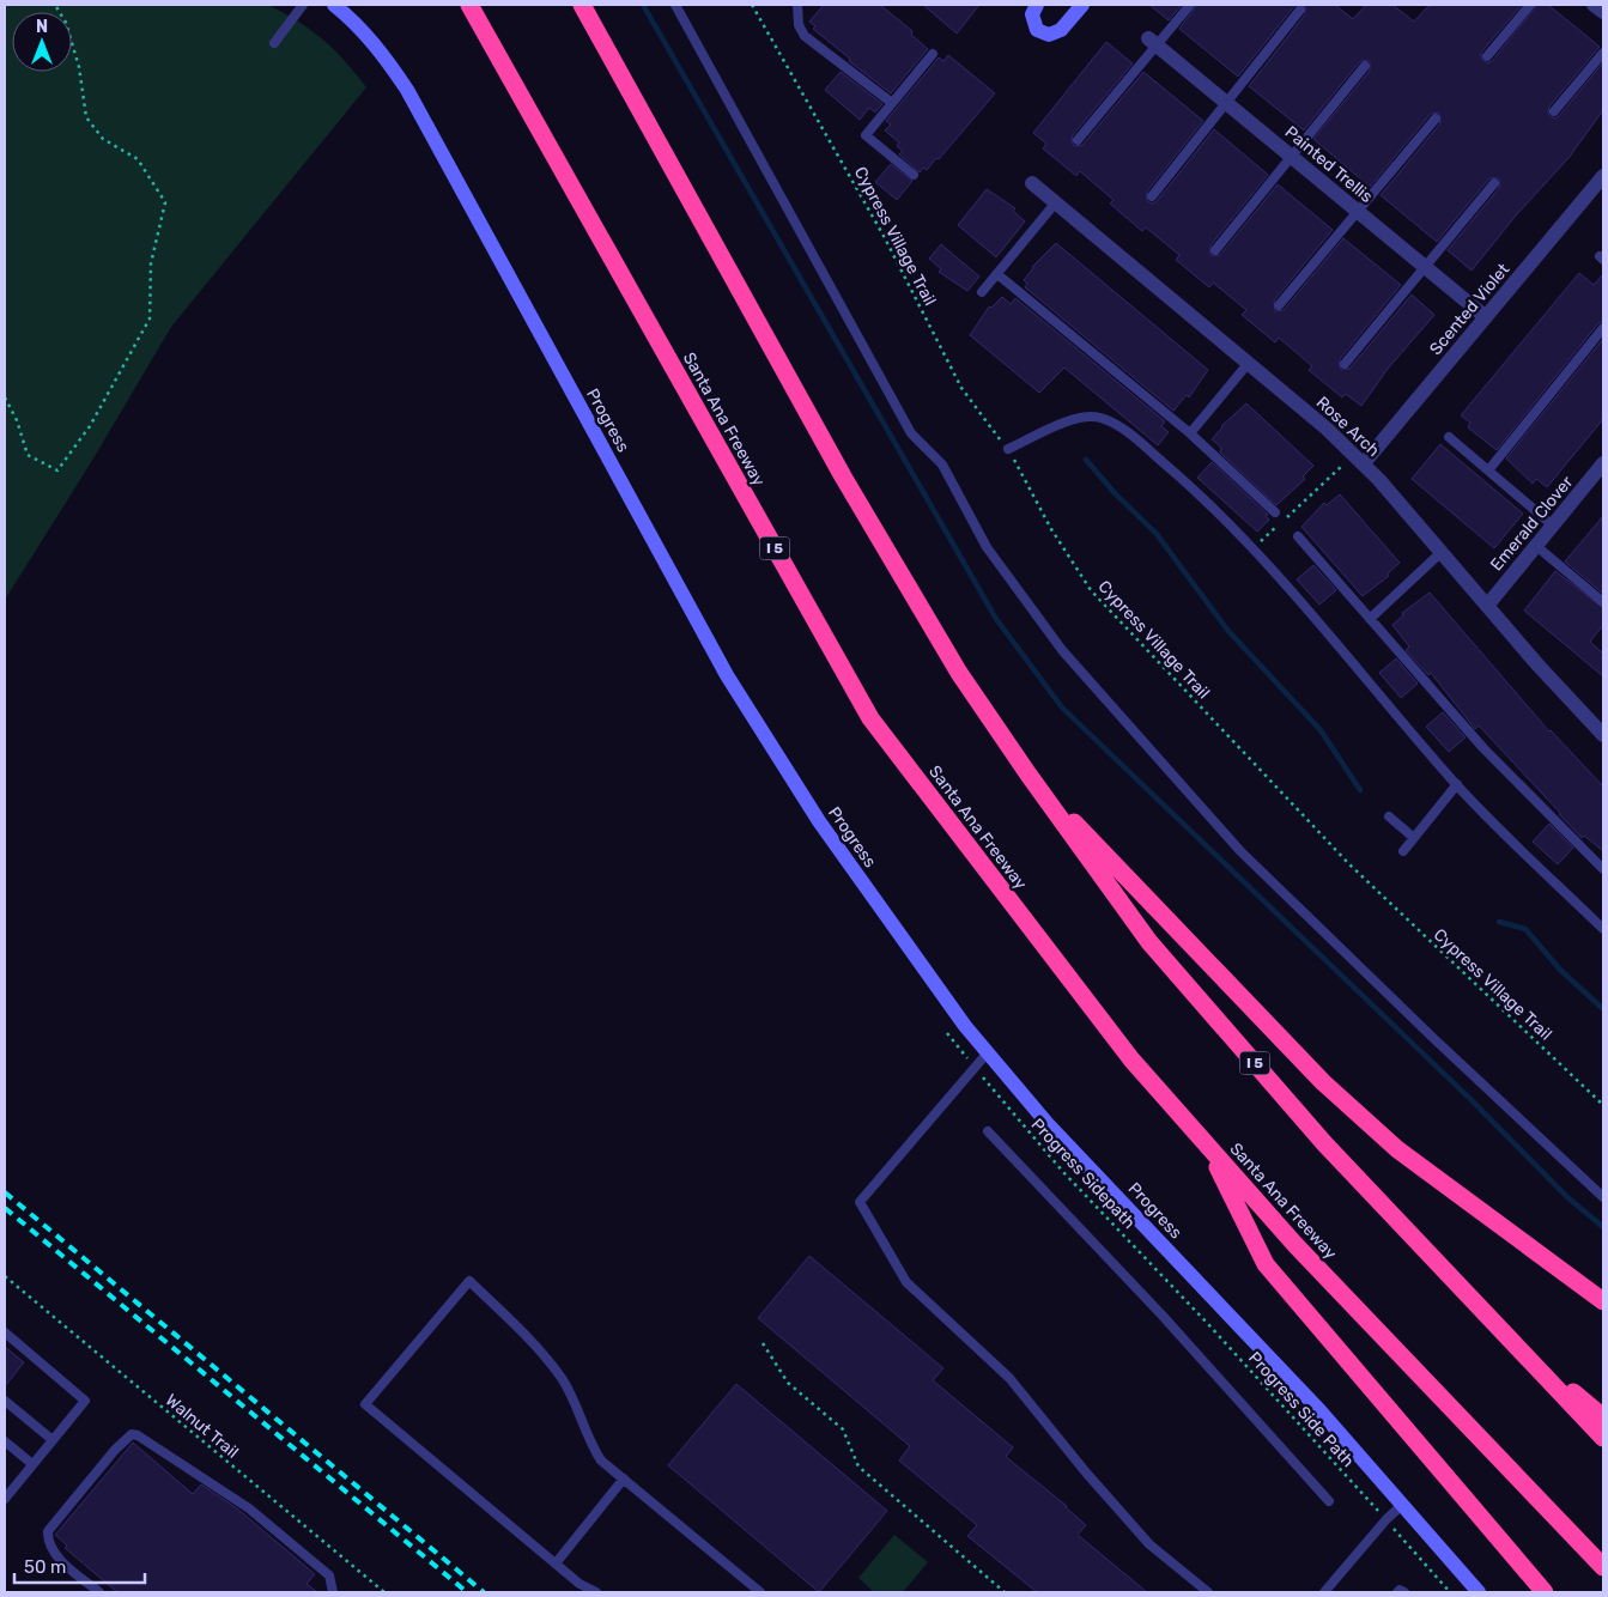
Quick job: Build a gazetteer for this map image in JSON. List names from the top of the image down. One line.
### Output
{"streets":{"highway":["Santa Ana Freeway","I 5"],"street":["Painted Trellis","Scented Violet","Progress","Rose Arch","Emerald Clover"],"path":["Cypress Village Trail","Progress Sidepath","Progress Side Path","Walnut Trail"]},"crossings":[["Painted Trellis","Scented Violet"],["Scented Violet","Rose Arch"],["Rose Arch","Emerald Clover"],["Progress Sidepath","Progress Side Path"]],"scale_bar":"50 m","north":"top"}
